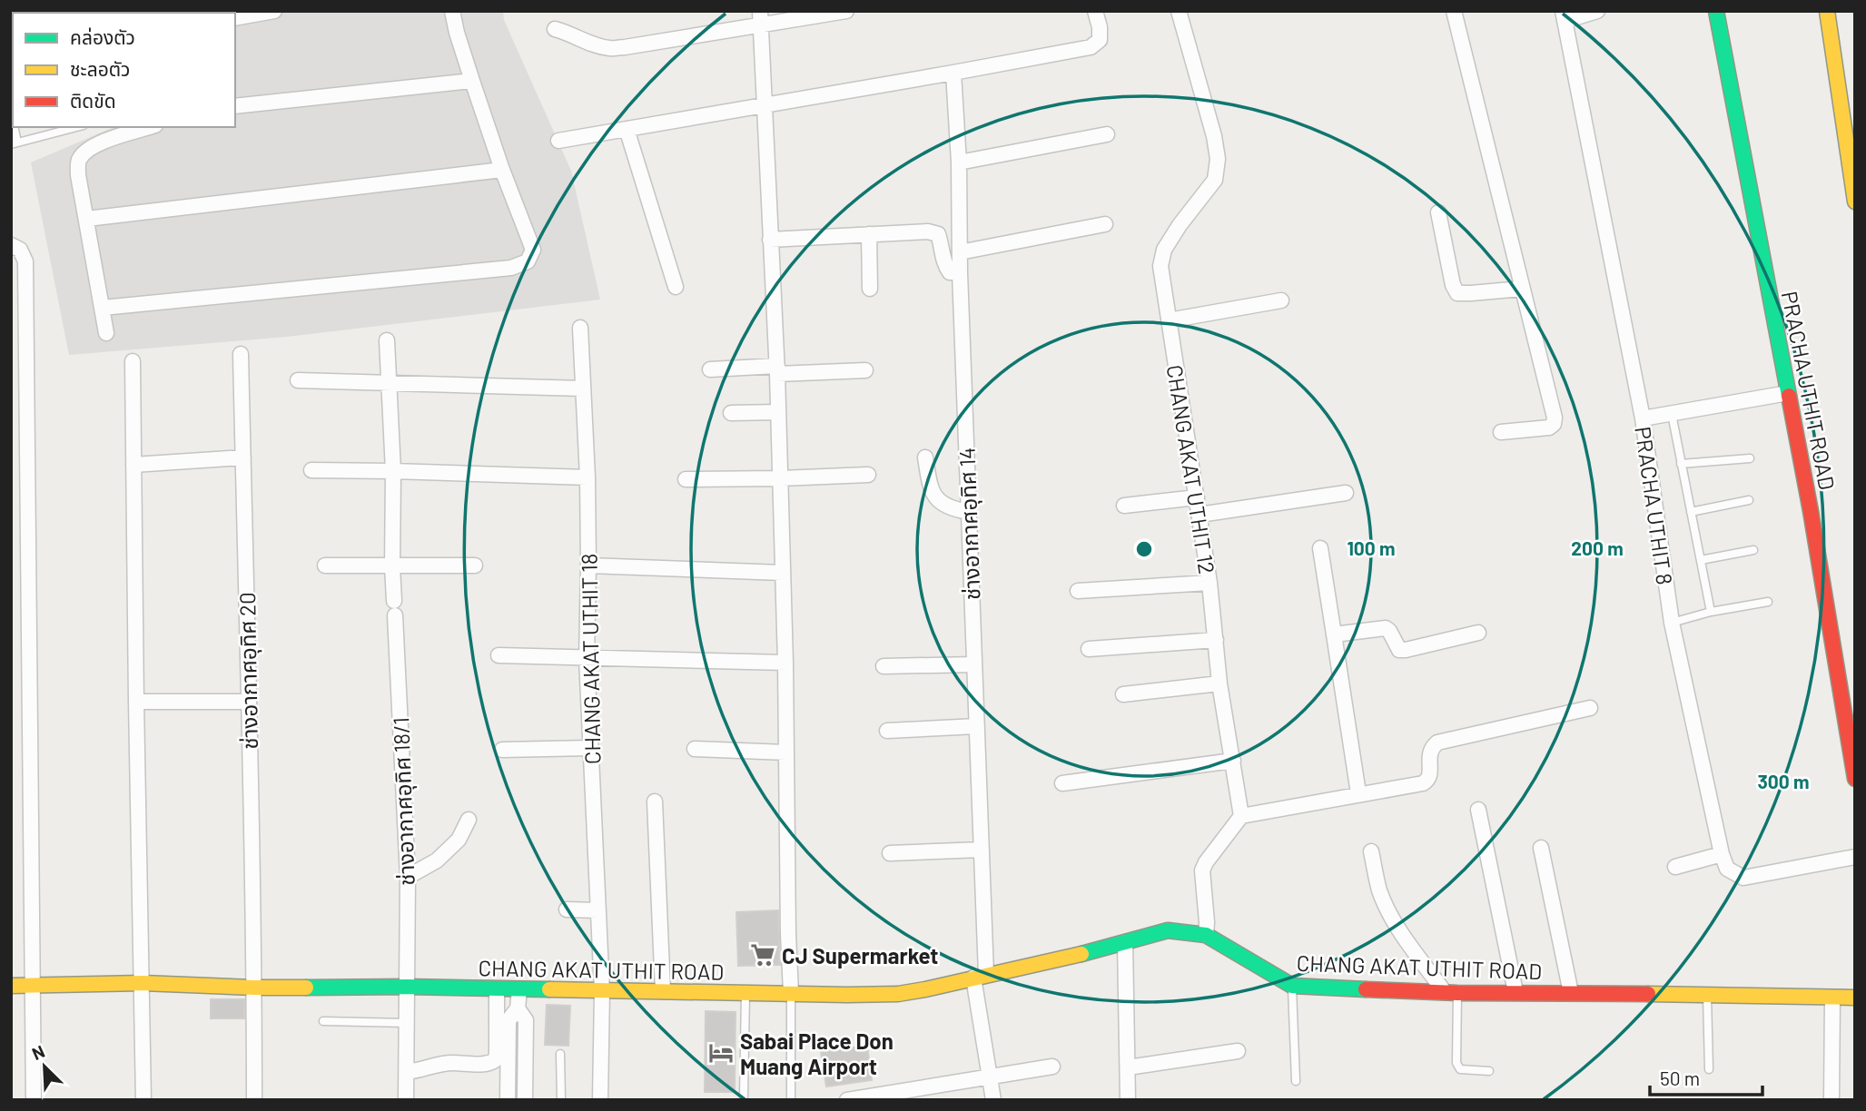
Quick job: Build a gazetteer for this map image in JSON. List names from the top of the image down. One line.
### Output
{"streets":{"street":["PRACHA UTHIT ROAD","CHANG AKAT UTHIT 12","PRACHA UTHIT 8","ช่างอากาศอุทิศ 14","CHANG AKAT UTHIT 18","ช่างอากาศอุทิศ 20","ช่างอากาศอุทิศ 18/1","CHANG AKAT UTHIT ROAD"]},"crossings":[["ช่างอากาศอุทิศ 14","CHANG AKAT UTHIT ROAD"],["CHANG AKAT UTHIT 18","CHANG AKAT UTHIT ROAD"],["ช่างอากาศอุทิศ 20","CHANG AKAT UTHIT ROAD"],["ช่างอากาศอุทิศ 18/1","CHANG AKAT UTHIT ROAD"]],"places":{"supermarket":["CJ Supermarket"],"hotel":["Sabai Place Don Muang Airport"]},"legend":["คล่องตัว","ชะลอตัว","ติดขัด"],"scale_bar":"50 m","north":"top left","rings":["100 m","200 m","300 m"]}
